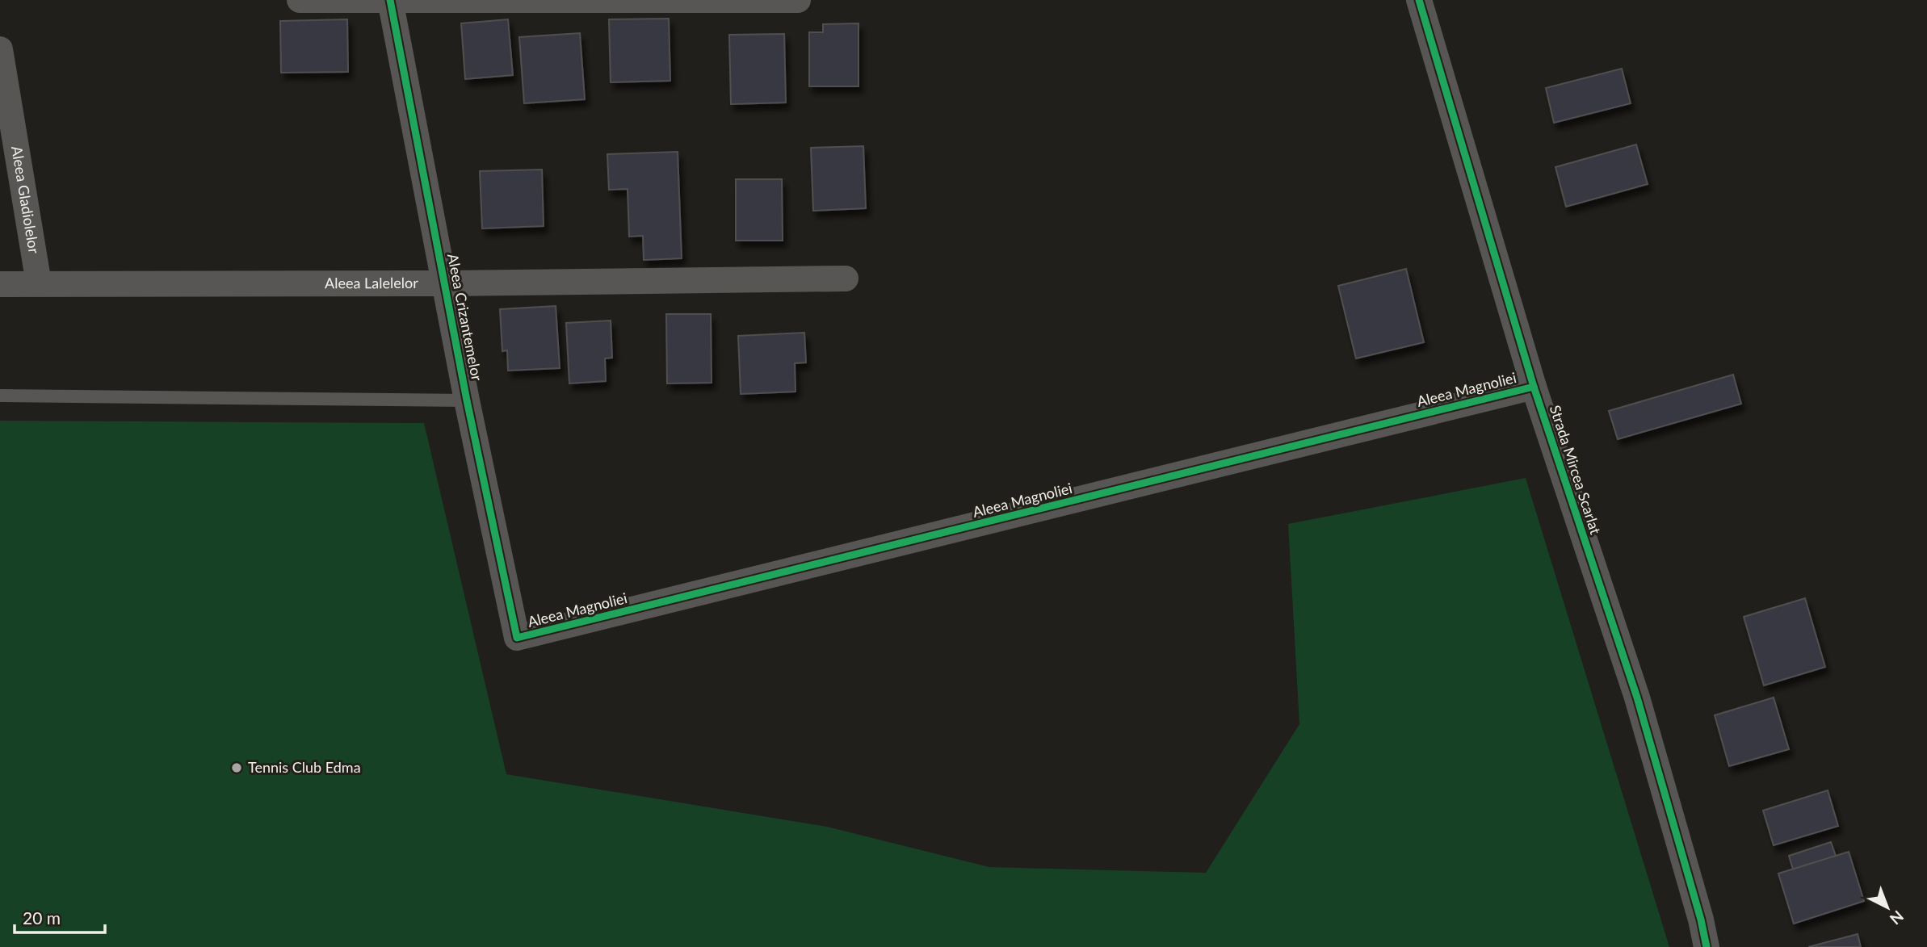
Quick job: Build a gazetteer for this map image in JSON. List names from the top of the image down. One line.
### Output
{"streets":{"street":["Aleea Gladiolelor","Aleea Lalelelor","Aleea Crizantemelor","Aleea Magnoliei","Strada Mircea Scarlat"]},"crossings":[["Aleea Gladiolelor","Aleea Lalelelor"],["Aleea Lalelelor","Aleea Crizantemelor"],["Aleea Crizantemelor","Aleea Magnoliei"],["Aleea Magnoliei","Strada Mircea Scarlat"]],"places":["Tennis Club Edma"],"scale_bar":"20 m","north":"bottom right"}
